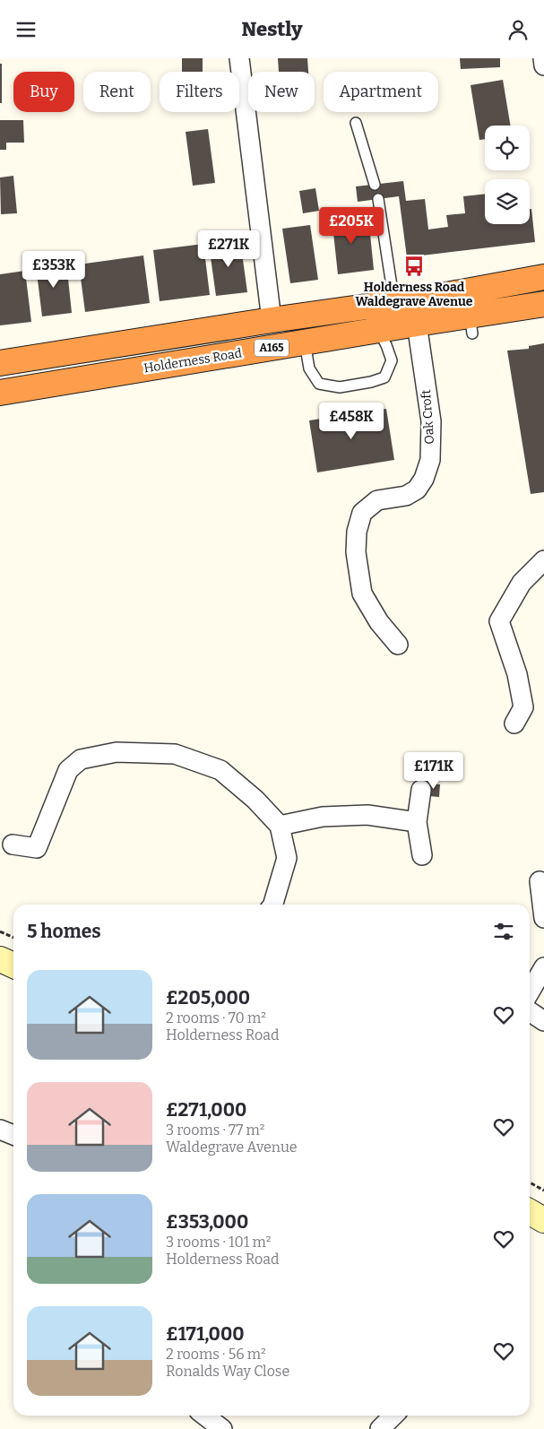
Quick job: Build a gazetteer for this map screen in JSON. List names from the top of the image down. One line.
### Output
{"streets":{"highway":["A165","Holderness Road"],"street":["Oak Croft"]},"crossings":[["Holderness Road","Oak Croft"]],"places":{"bus stop":["Holderness Road Waldegrave Avenue"]},"page":{"header":"Nestly","chip":["Buy","Rent","Filters","New","Apartment"],"price":["£205K","£271K","£353K","£458K","£171K"],"heading":"5 homes","list":[{"name":"£205,000","note":"2 rooms · 70 m² · Holderness Road"},{"name":"£271,000","note":"3 rooms · 77 m² · Waldegrave Avenue"},{"name":"£353,000","note":"3 rooms · 101 m² · Holderness Road"},{"name":"£171,000","note":"2 rooms · 56 m² · Ronalds Way Close"}]}}
